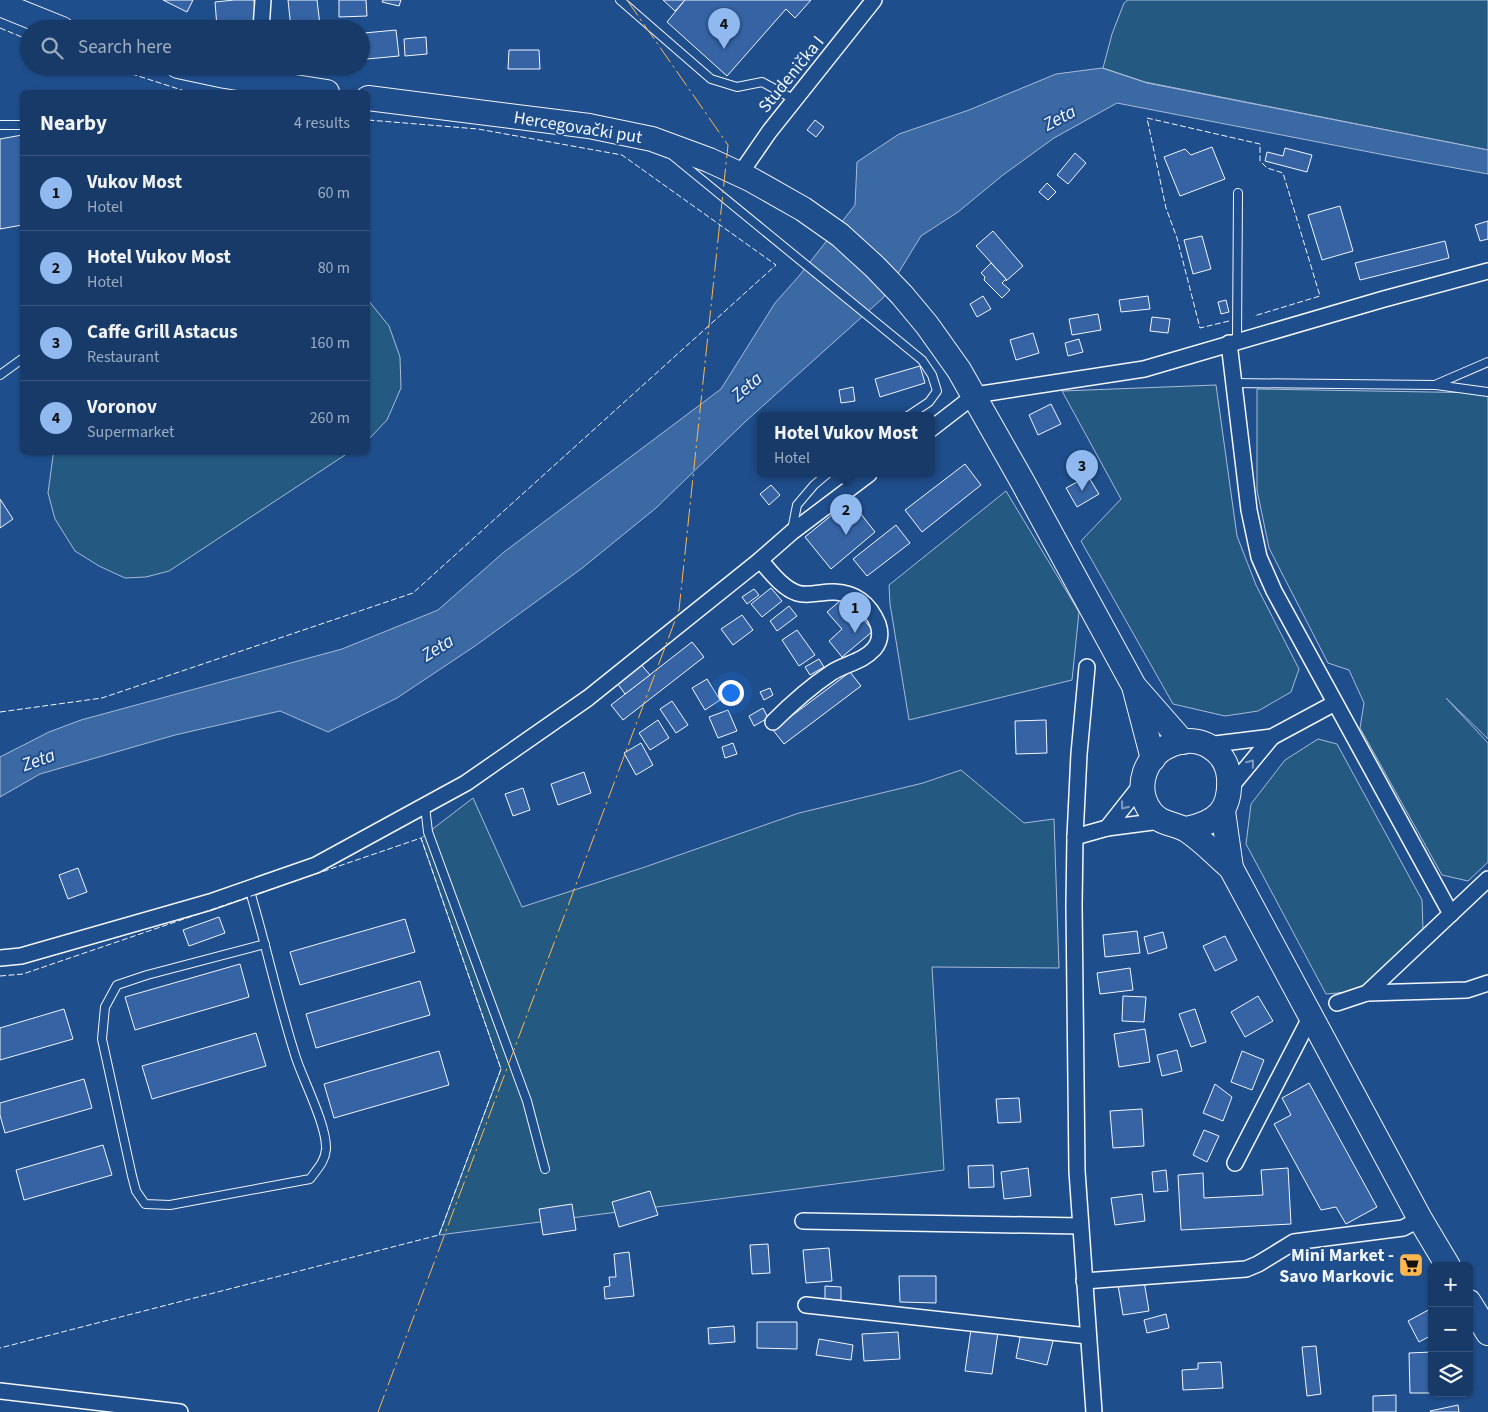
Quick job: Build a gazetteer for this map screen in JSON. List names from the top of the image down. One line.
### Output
{"streets":{"main road":["Hercegovački put"],"street":["Studenička I"]},"crossings":[["Studenička I","Hercegovački put"]],"water":["Zeta"],"places":{"supermarket":["Mini Market - Savo Markovic"]},"page":{"pins":["4","3","2","1"],"search":"Search here","heading":["Nearby","4 results"],"list":[{"mark":"1","name":"Vukov Most","note":"Hotel","value":"60 m"},{"mark":"2","name":"Hotel Vukov Most","note":"Hotel","value":"80 m"},{"mark":"3","name":"Caffe Grill Astacus","note":"Restaurant","value":"160 m"},{"mark":"4","name":"Voronov","note":"Supermarket","value":"260 m"}],"popup":["Hotel Vukov Most","Hotel"],"map_buttons":["+","−"]}}
